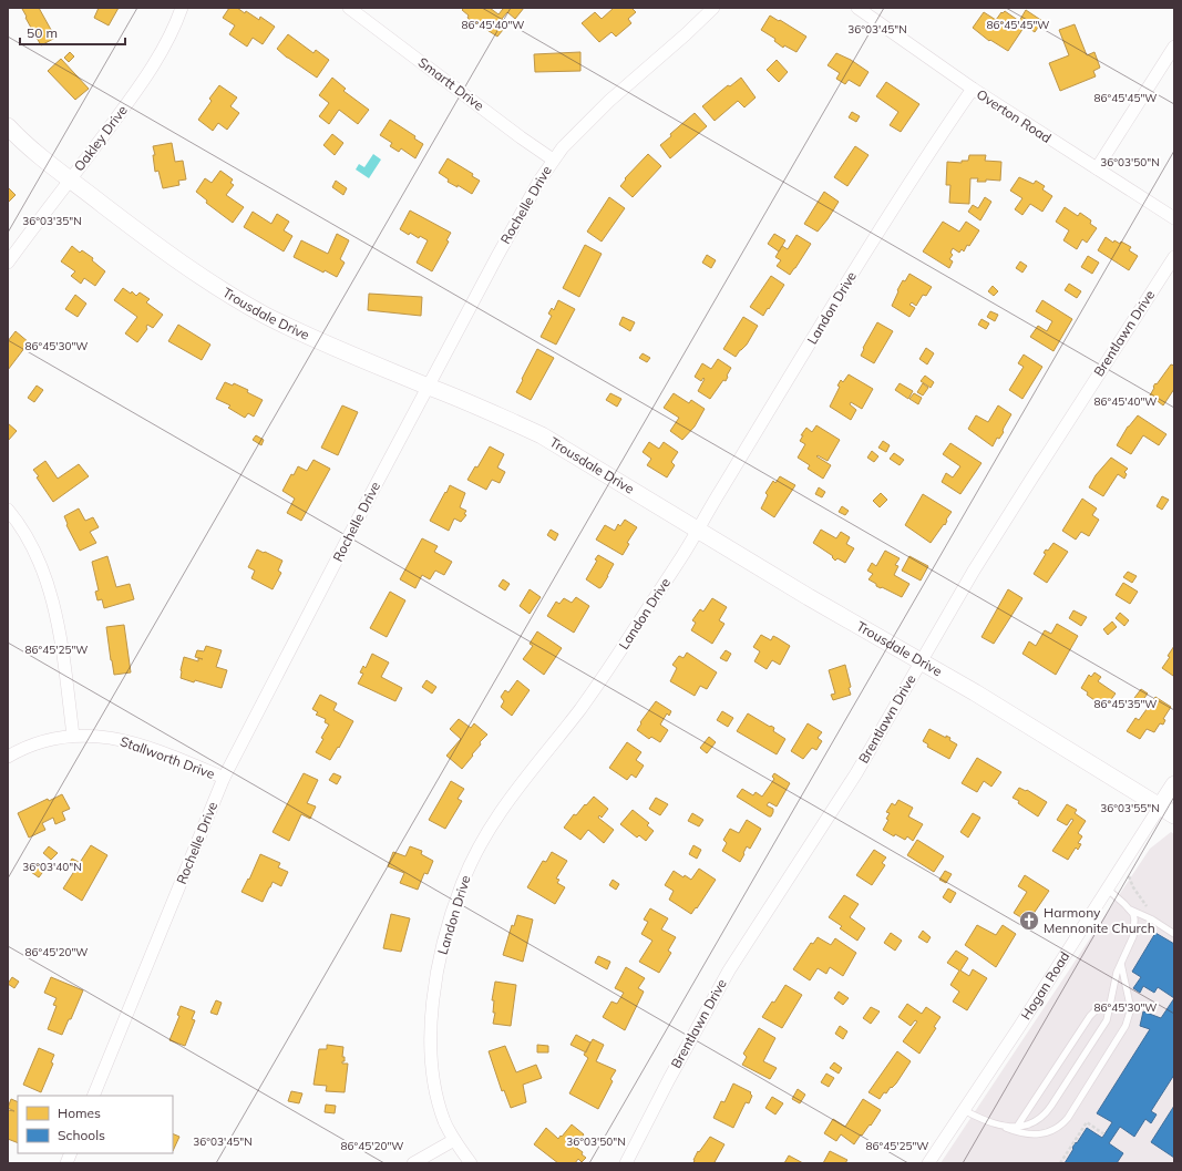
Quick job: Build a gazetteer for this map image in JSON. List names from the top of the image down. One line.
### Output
{"streets":{"street":["Smartt Drive","Overton Road","Oakley Drive","Rochelle Drive","Landon Drive","Trousdale Drive","Brentlawn Drive","Stallworth Drive","Hogan Road"]},"crossings":[["Smartt Drive","Rochelle Drive"],["Overton Road","Landon Drive"],["Oakley Drive","Trousdale Drive"],["Rochelle Drive","Trousdale Drive"],["Rochelle Drive","Stallworth Drive"],["Landon Drive","Trousdale Drive"],["Trousdale Drive","Brentlawn Drive"],["Trousdale Drive","Hogan Road"]],"places":{"church":["Harmony Mennonite Church"]},"legend":["Homes","Schools"],"scale_bar":"50 m","coordinates":["86°45'40\"W","86°45'45\"W","36°03'45\"N","36°03'50\"N","36°03'35\"N","86°45'30\"W","86°45'25\"W","86°45'35\"W","36°03'55\"N","36°03'40\"N","86°45'20\"W"]}
